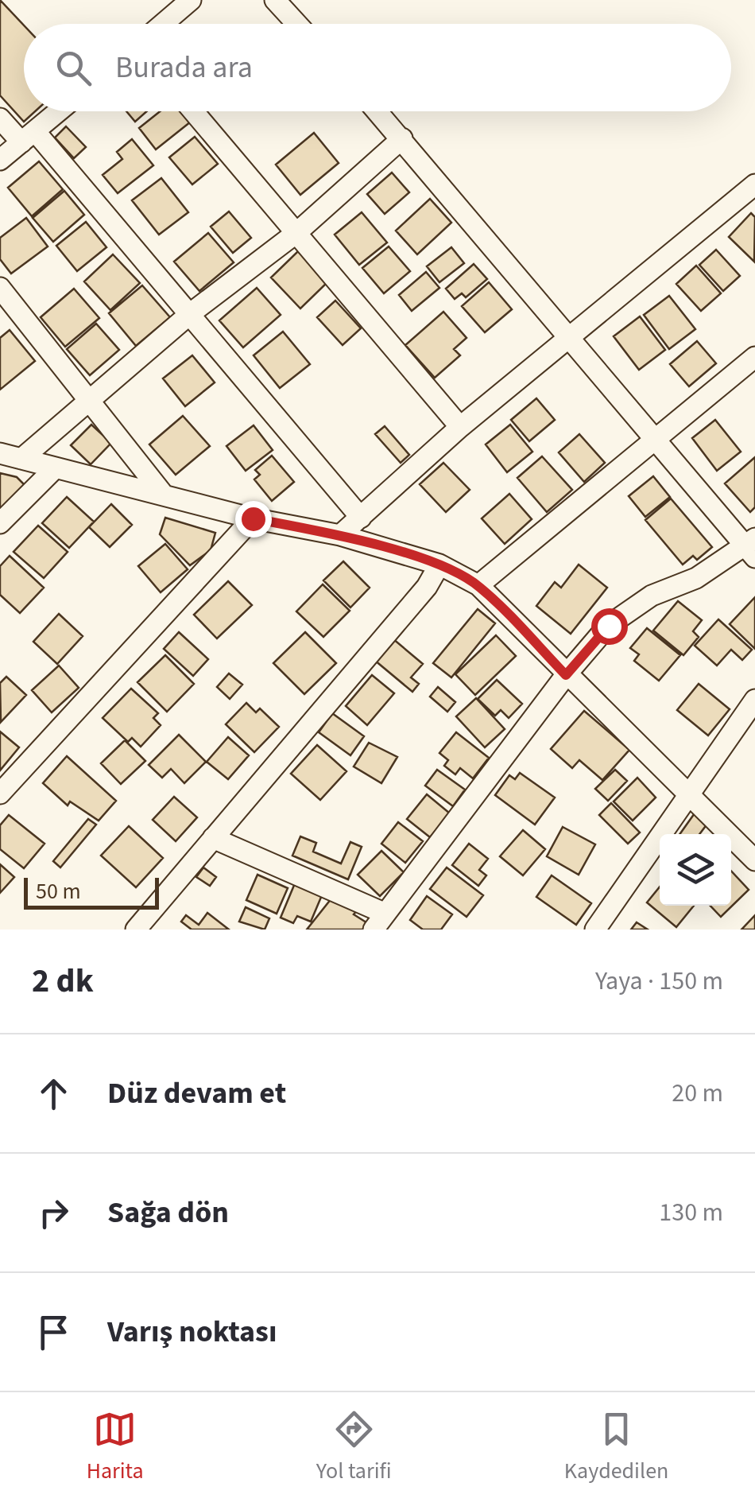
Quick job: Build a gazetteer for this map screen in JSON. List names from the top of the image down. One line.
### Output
{"scale_bar":"50 m","page":{"search":"Burada ara","scale":"50 m","heading":["2 dk","Yaya · 150 m"],"list":[["Düz devam et","20 m"],["Sağa dön","130 m"],"Varış noktası"],"nav":["Harita","Yol tarifi","Kaydedilen"]}}
